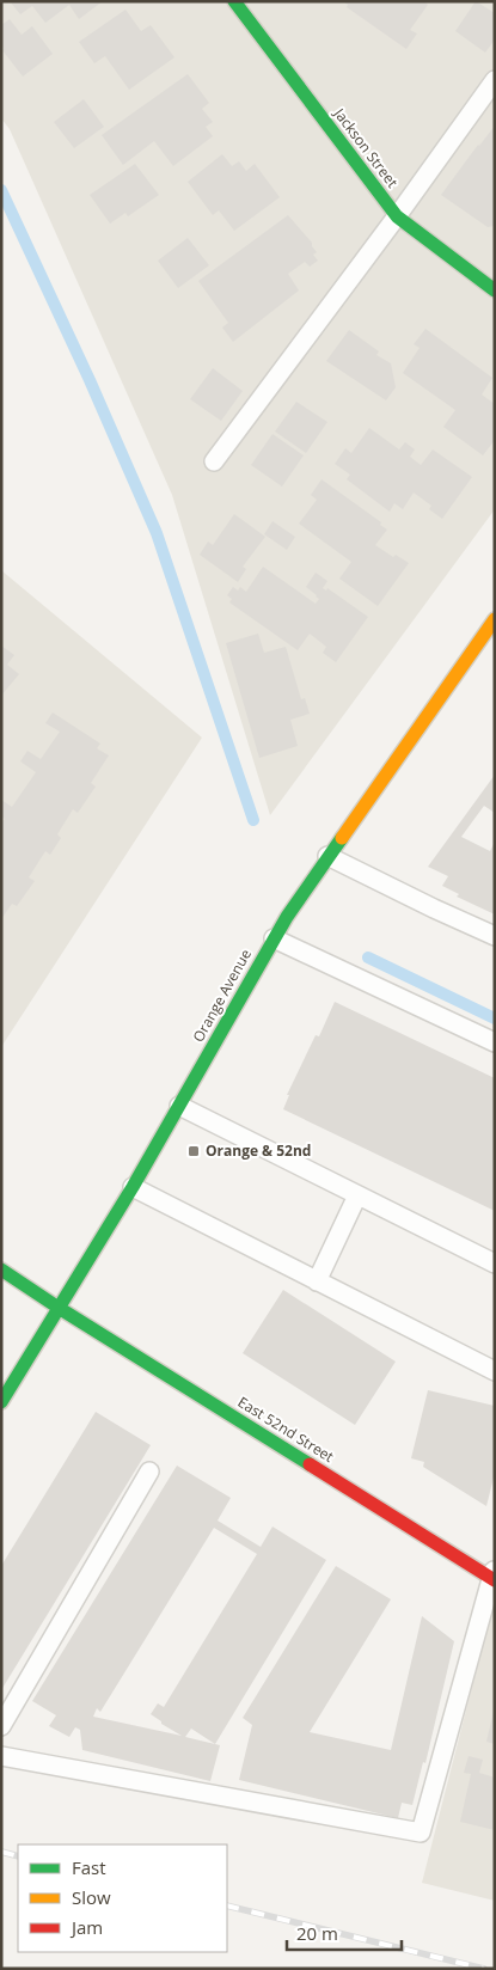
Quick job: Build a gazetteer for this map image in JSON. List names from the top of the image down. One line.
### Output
{"streets":{"street":["Jackson Street","Orange Avenue","East 52nd Street"]},"crossings":[["Orange Avenue","East 52nd Street"]],"places":{"transit":["Orange & 52nd"]},"legend":["Fast","Slow","Jam"],"scale_bar":"20 m"}
